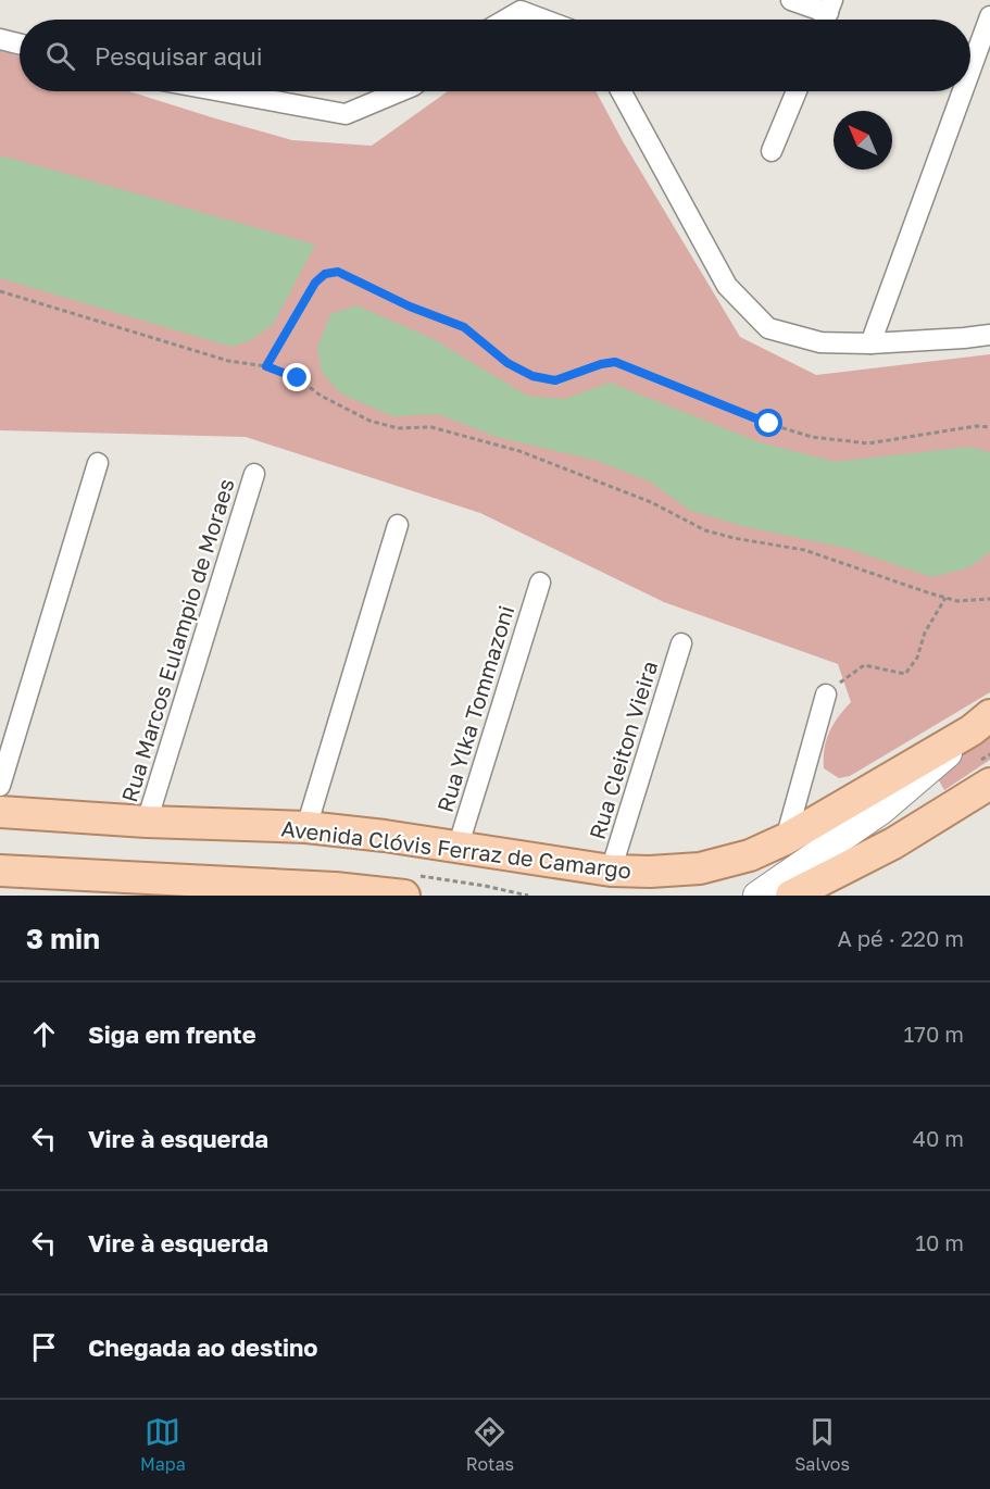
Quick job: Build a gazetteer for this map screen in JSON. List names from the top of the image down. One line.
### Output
{"streets":{"main road":["Avenida Clóvis Ferraz de Camargo"],"street":["Rua Marcos Eulampio de Moraes","Rua Ylka Tommazoni","Rua Cleiton Vieira"]},"crossings":[["Rua Marcos Eulampio de Moraes","Avenida Clóvis Ferraz de Camargo"],["Rua Ylka Tommazoni","Avenida Clóvis Ferraz de Camargo"],["Rua Cleiton Vieira","Avenida Clóvis Ferraz de Camargo"]],"north":"top left","page":{"search":"Pesquisar aqui","heading":["3 min","A pé · 220 m"],"list":[["Siga em frente","170 m"],["Vire à esquerda","40 m"],["Vire à esquerda","10 m"],"Chegada ao destino"],"nav":["Mapa","Rotas","Salvos"]}}
